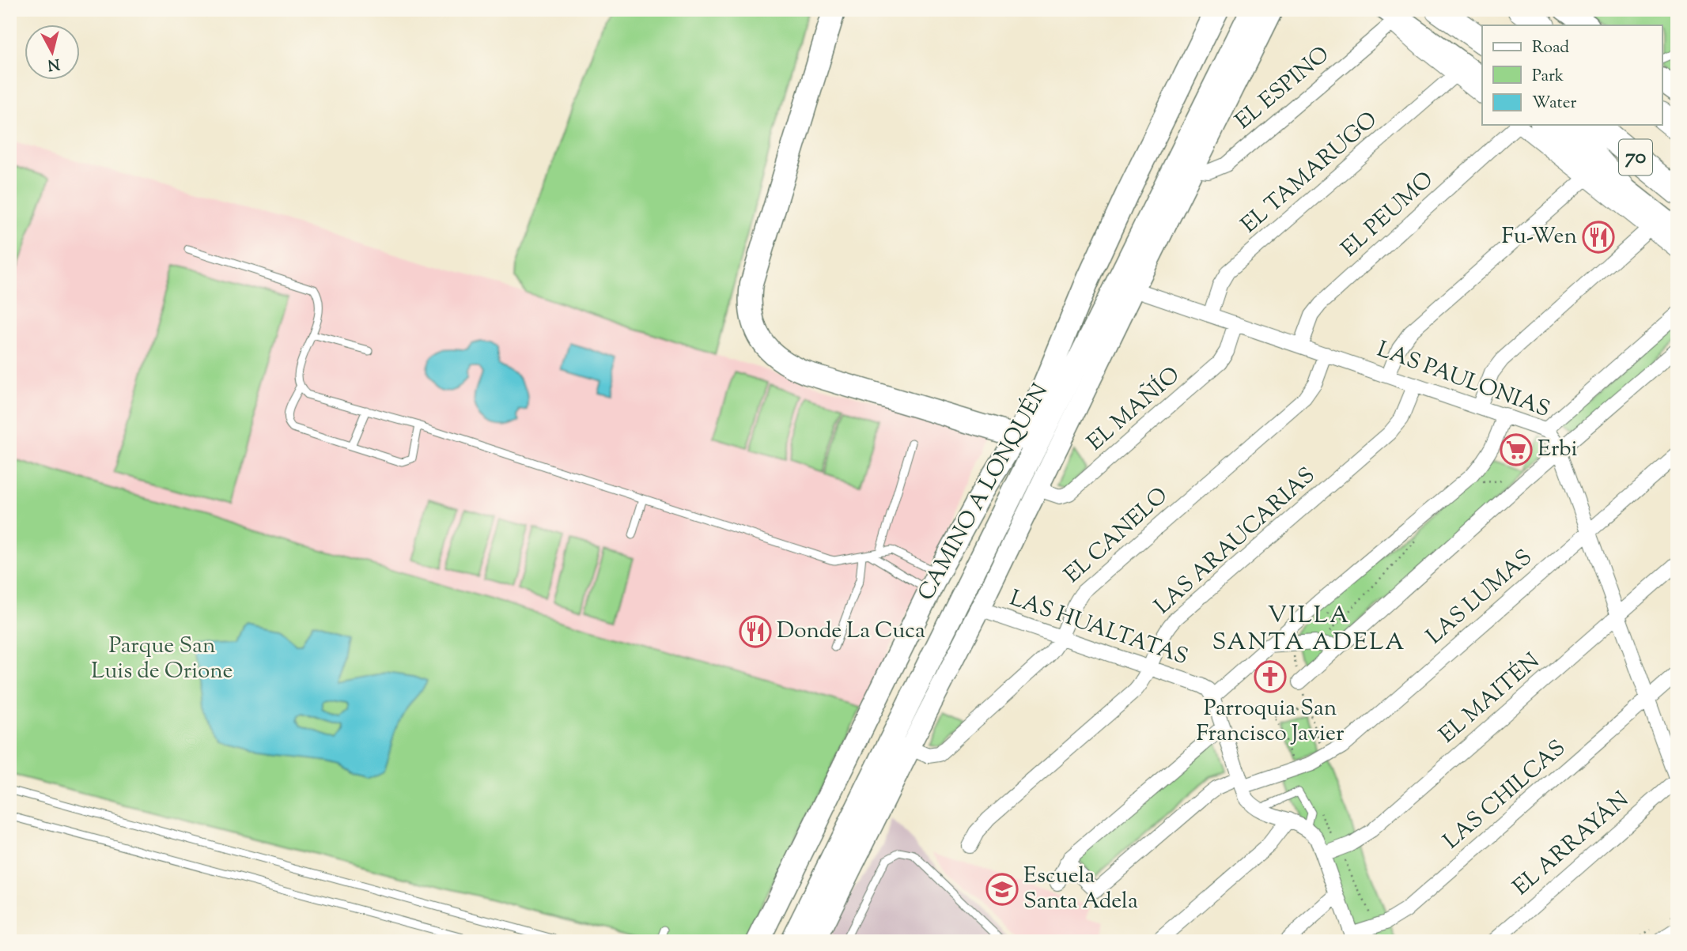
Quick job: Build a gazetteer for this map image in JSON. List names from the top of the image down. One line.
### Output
{"streets":{"highway":["70"],"main road":["CAMINO A LONQUÉN"],"street":["EL ESPINO","EL TAMARUGO","EL PEUMO","LAS PAULONIAS","EL MAÑÍO","EL CANELO","LAS ARAUCARIAS","LAS LUMAS","LAS HUALTATAS","EL MAITÉN","LAS CHILCAS","EL ARRAYÁN"]},"crossings":[["EL ESPINO","CAMINO A LONQUÉN"],["EL TAMARUGO","LAS PAULONIAS"],["EL PEUMO","LAS PAULONIAS"],["LAS PAULONIAS","EL MAÑÍO"],["LAS PAULONIAS","CAMINO A LONQUÉN"],["LAS PAULONIAS","EL CANELO"],["LAS PAULONIAS","LAS ARAUCARIAS"],["LAS PAULONIAS","LAS LUMAS"],["LAS PAULONIAS","EL MAITÉN"],["LAS PAULONIAS","LAS CHILCAS"],["LAS PAULONIAS","EL ARRAYÁN"],["EL MAÑÍO","CAMINO A LONQUÉN"],["CAMINO A LONQUÉN","EL CANELO"],["CAMINO A LONQUÉN","LAS HUALTATAS"],["EL CANELO","LAS HUALTATAS"],["LAS ARAUCARIAS","LAS HUALTATAS"]],"districts":["VILLA SANTA ADELA"],"parks":["Parque San Luis de Orione"],"places":{"restaurant":["Fu-Wen","Donde La Cuca"],"supermarket":["Erbi"],"church":["Parroquia San Francisco Javier"],"school or university":["Escuela Santa Adela"]},"legend":["Road","Park","Water"],"north":"bottom"}
